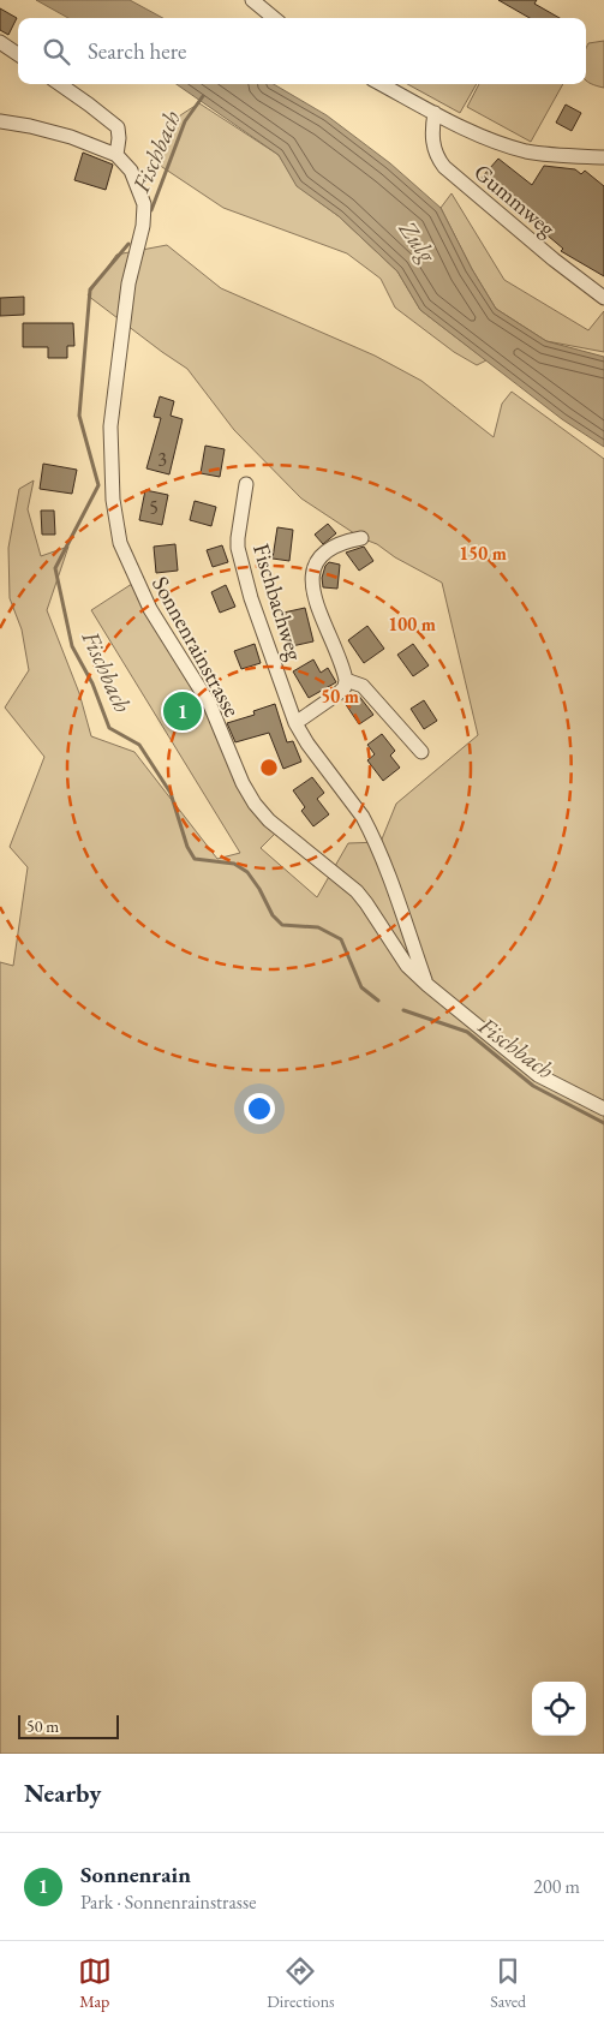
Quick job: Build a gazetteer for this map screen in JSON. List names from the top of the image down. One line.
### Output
{"streets":{"street":["Gummweg","Fischbachweg","Sonnenrainstrasse"]},"crossings":[["Fischbachweg","Sonnenrainstrasse"]],"water":["Fischbach","Zulg"],"house_numbers":["3","5"],"scale_bar":"50 m","page":{"search":"Search here","pins":"1","scale":"50 m","heading":"Nearby","list":[{"mark":"1","name":"Sonnenrain","note":"Park · Sonnenrainstrasse","value":"200 m"}],"nav":["Map","Directions","Saved"]},"rings":["150 m","100 m","50 m"]}
